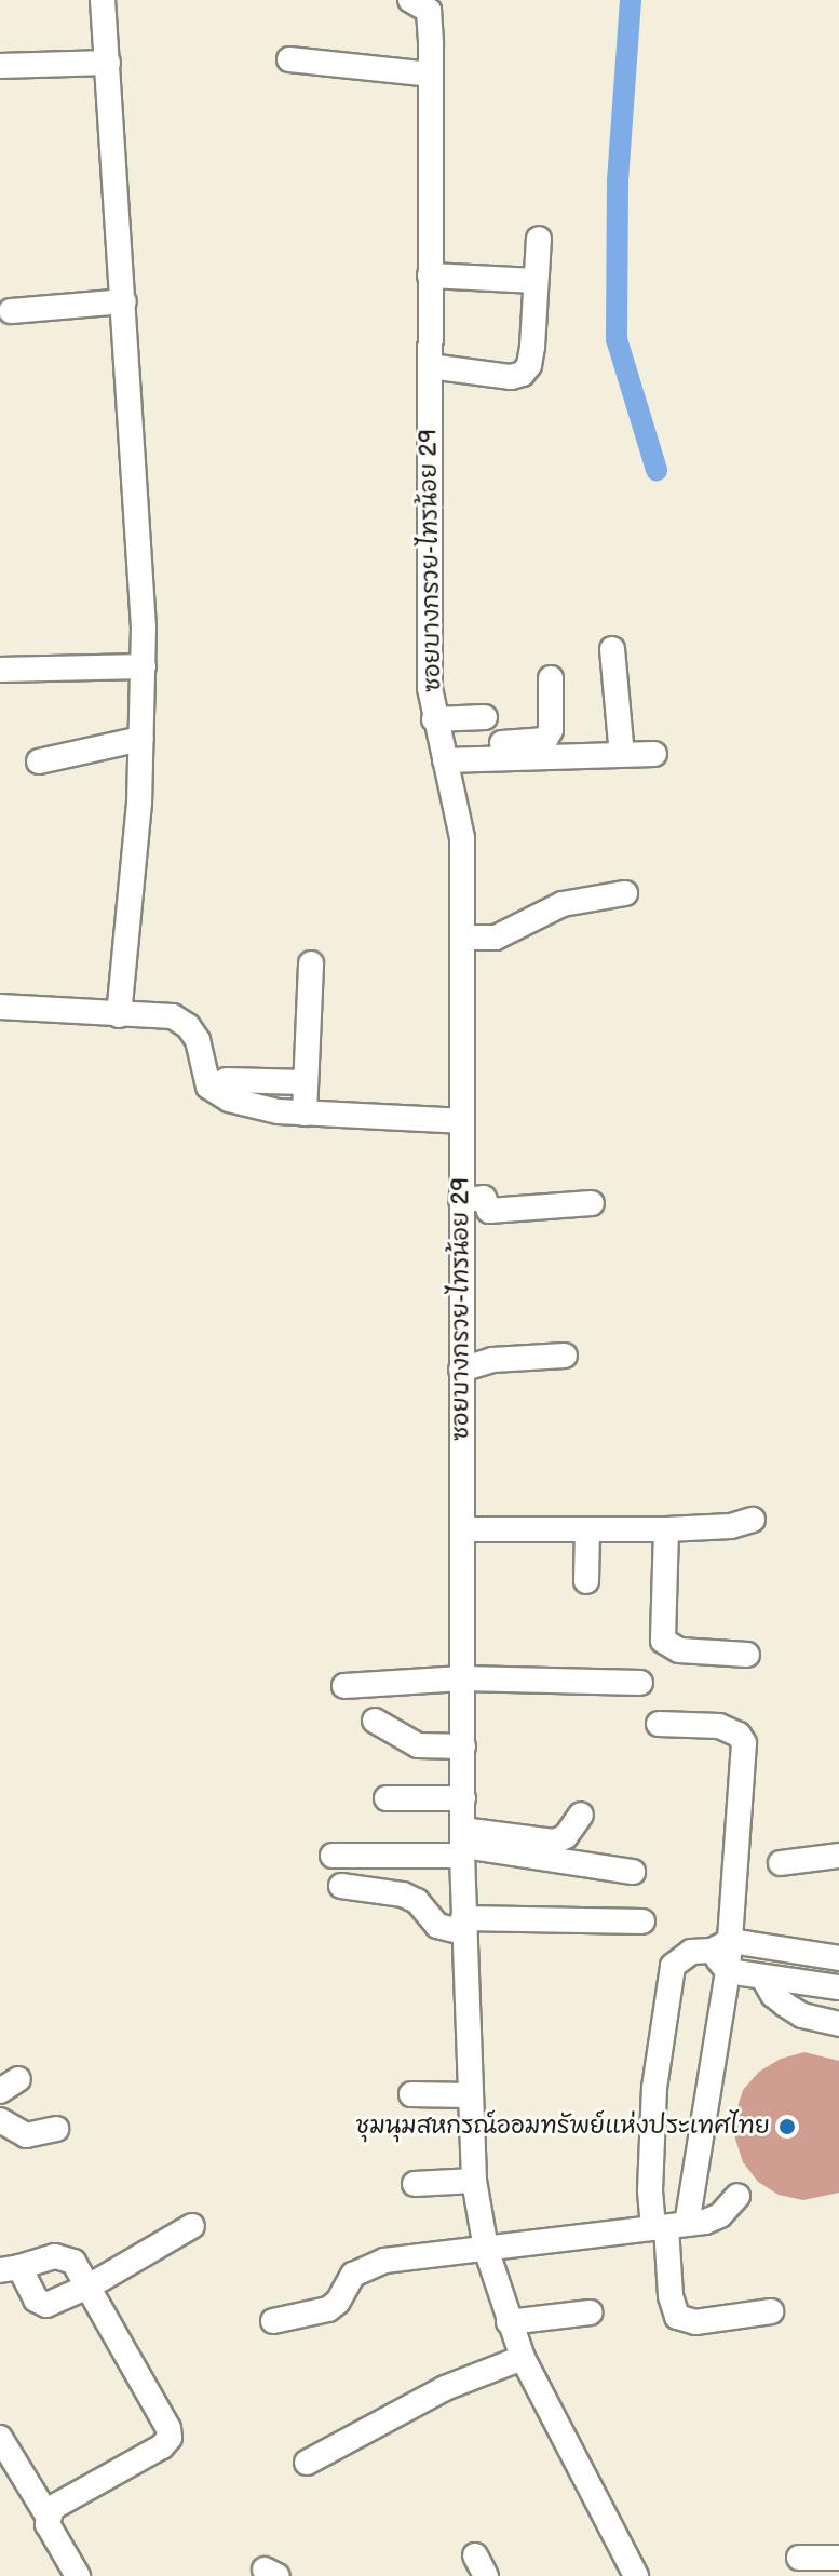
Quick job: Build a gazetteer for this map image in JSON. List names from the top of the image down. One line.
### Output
{"streets":{"street":["ซอยบางกรวย-ไทรน้อย 29"]},"places":["ชุมนุมสหกรณ์ออมทรัพย์แห่งประเทศไทย"]}
